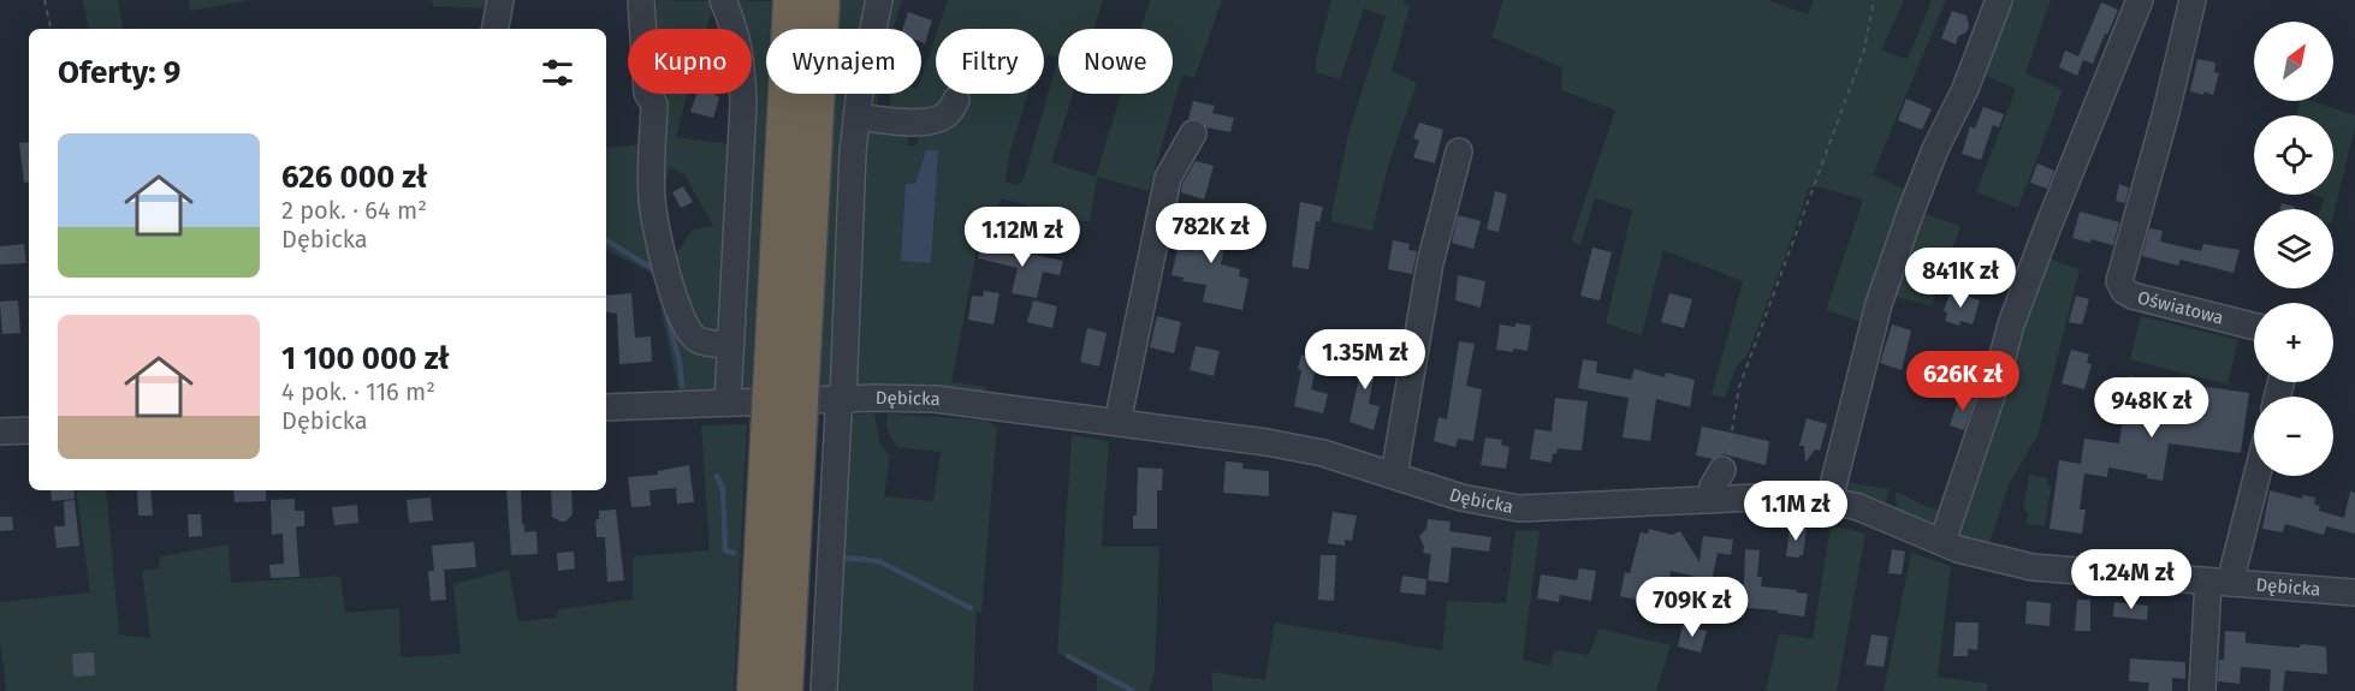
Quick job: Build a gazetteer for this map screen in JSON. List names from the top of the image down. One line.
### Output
{"streets":{"street":["Oświatowa","Dębicka"]},"north":"top right","page":{"map_buttons":["+","−"],"chip":["Kupno","Wynajem","Filtry","Nowe"],"heading":"Oferty: 9","list":[{"name":"626 000 zł","note":"2 pok. · 64 m² · Dębicka"},{"name":"1 100 000 zł","note":"4 pok. · 116 m² · Dębicka"}],"price":["782K zł","1.12M zł","841K zł","1.35M zł","626K zł","948K zł","1.1M zł","1.24M zł","709K zł"]}}
